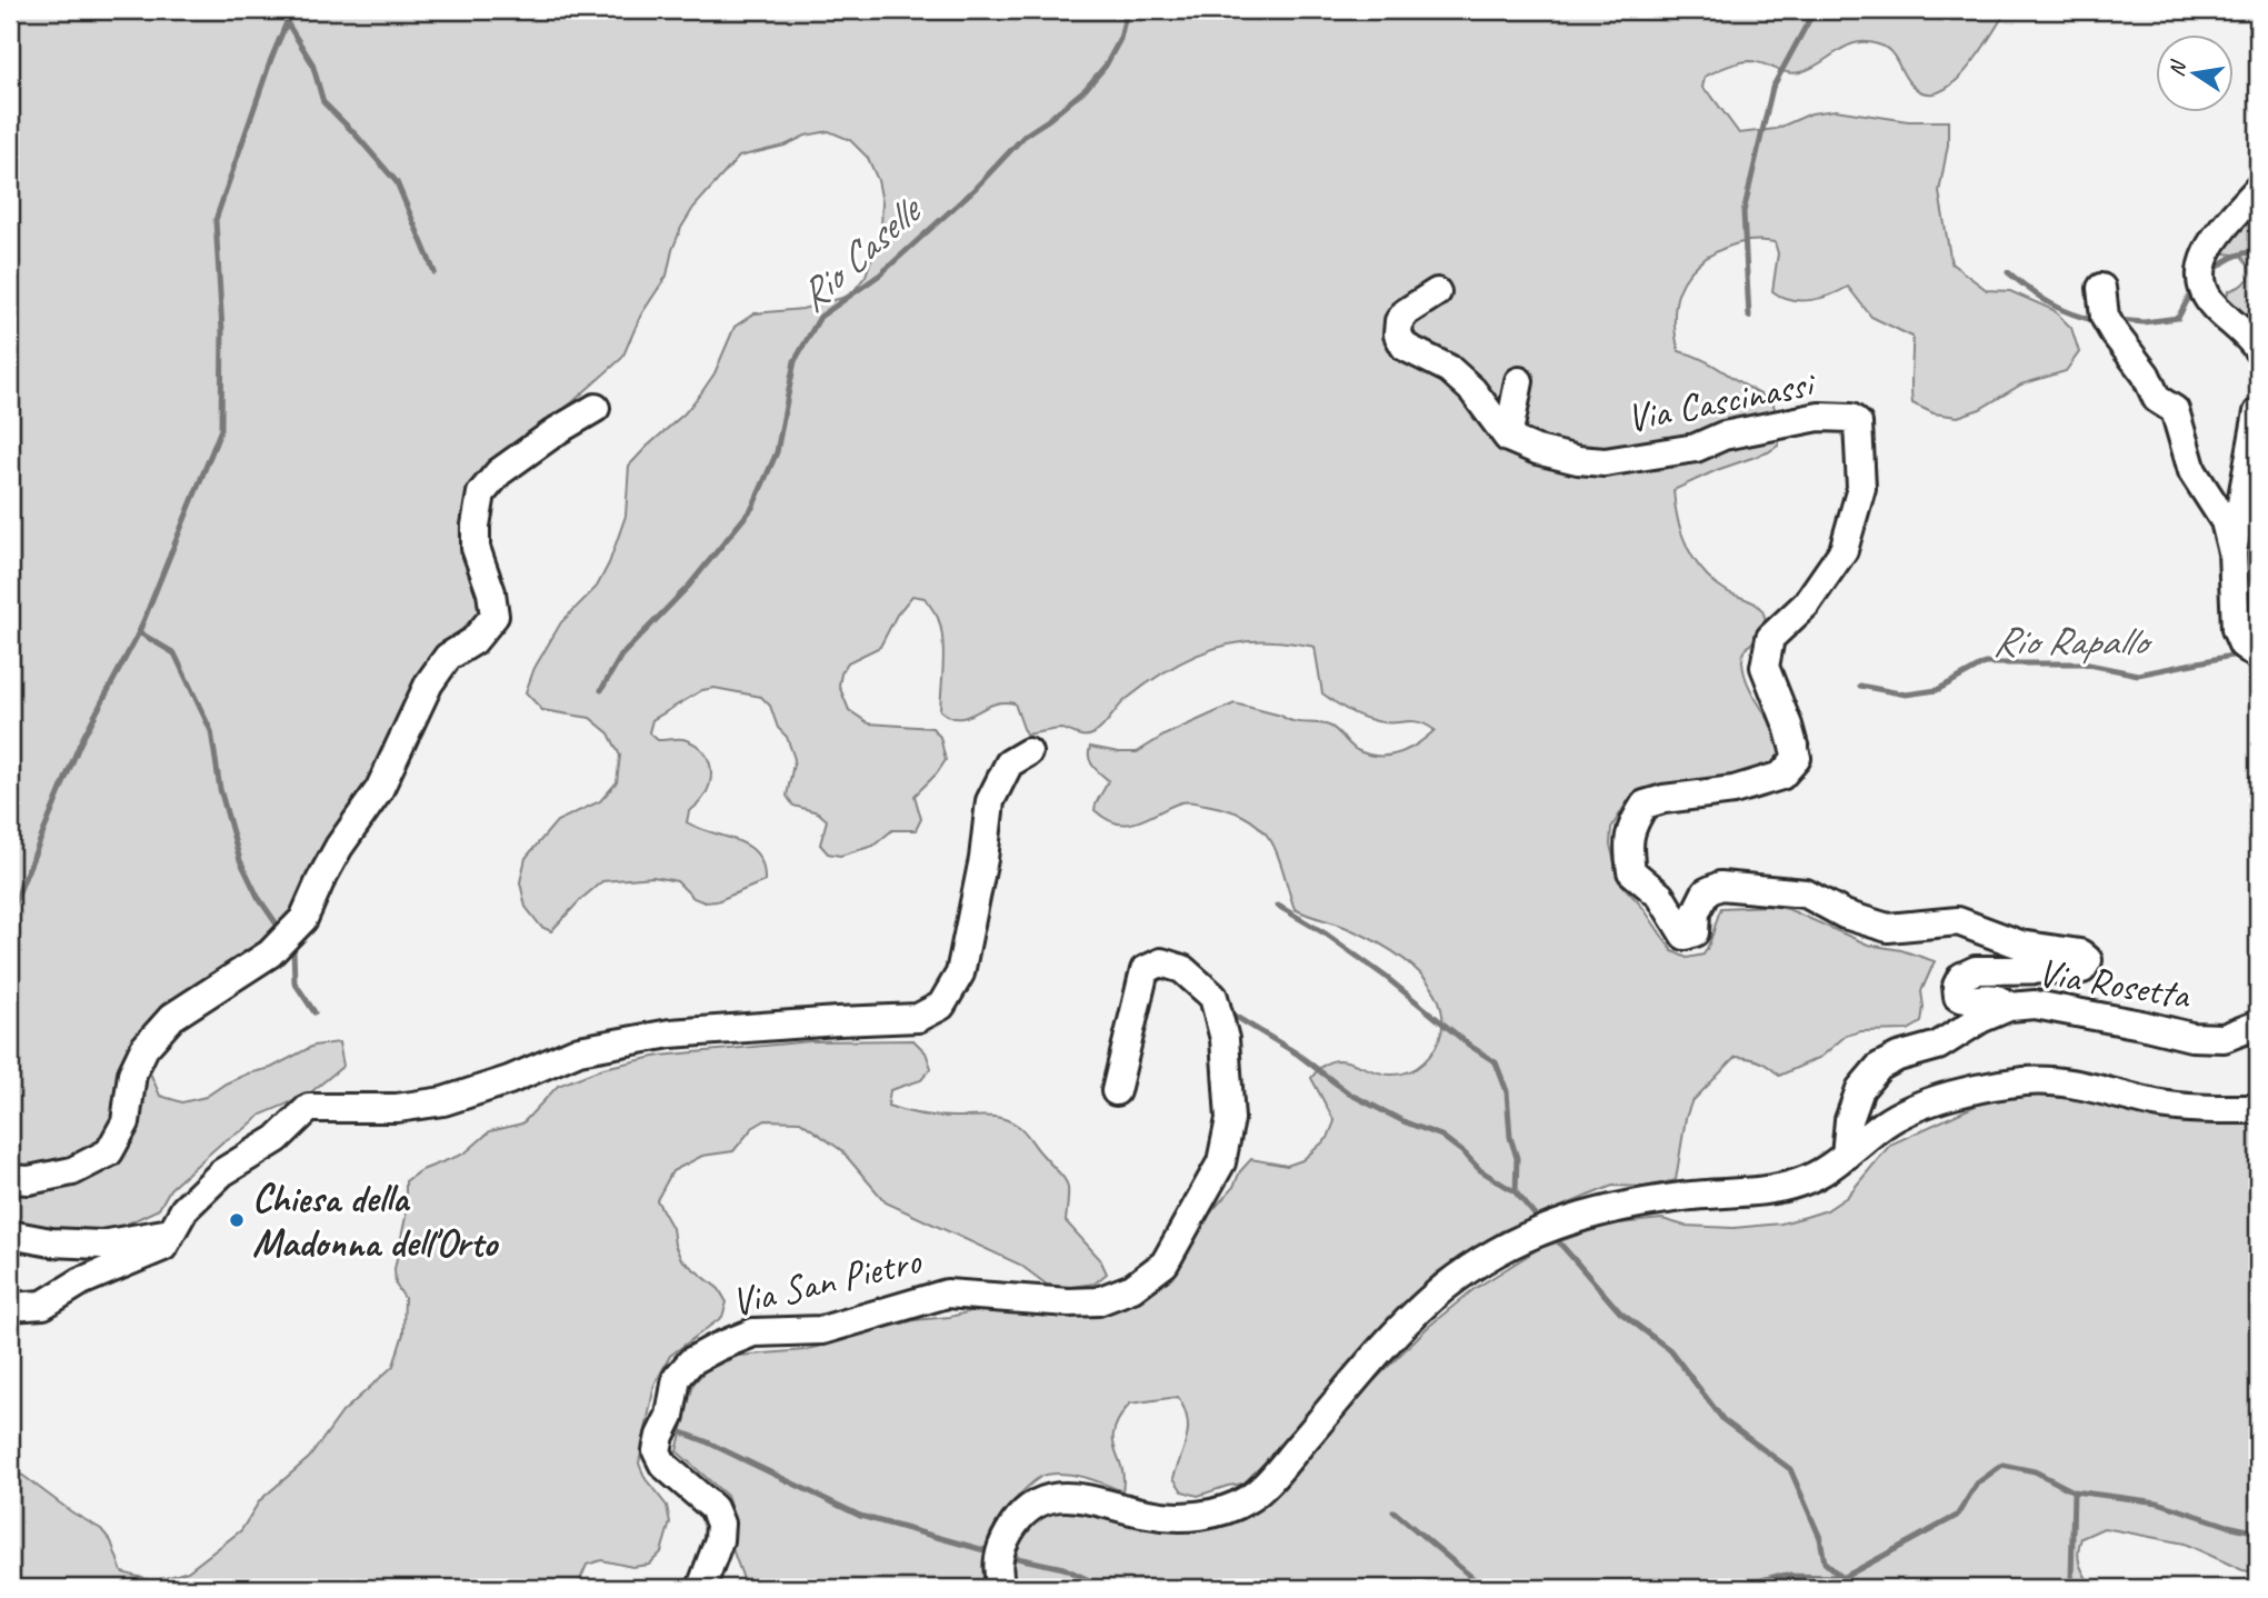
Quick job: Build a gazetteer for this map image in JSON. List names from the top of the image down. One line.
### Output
{"streets":{"street":["Via Cascinassi","Via Rosetta","Via San Pietro"]},"crossings":[["Via Cascinassi","Via Rosetta"]],"water":["Rio Caselle","Rio Rapallo"],"places":["Chiesa della Madonna dell'Orto"],"north":"left"}
